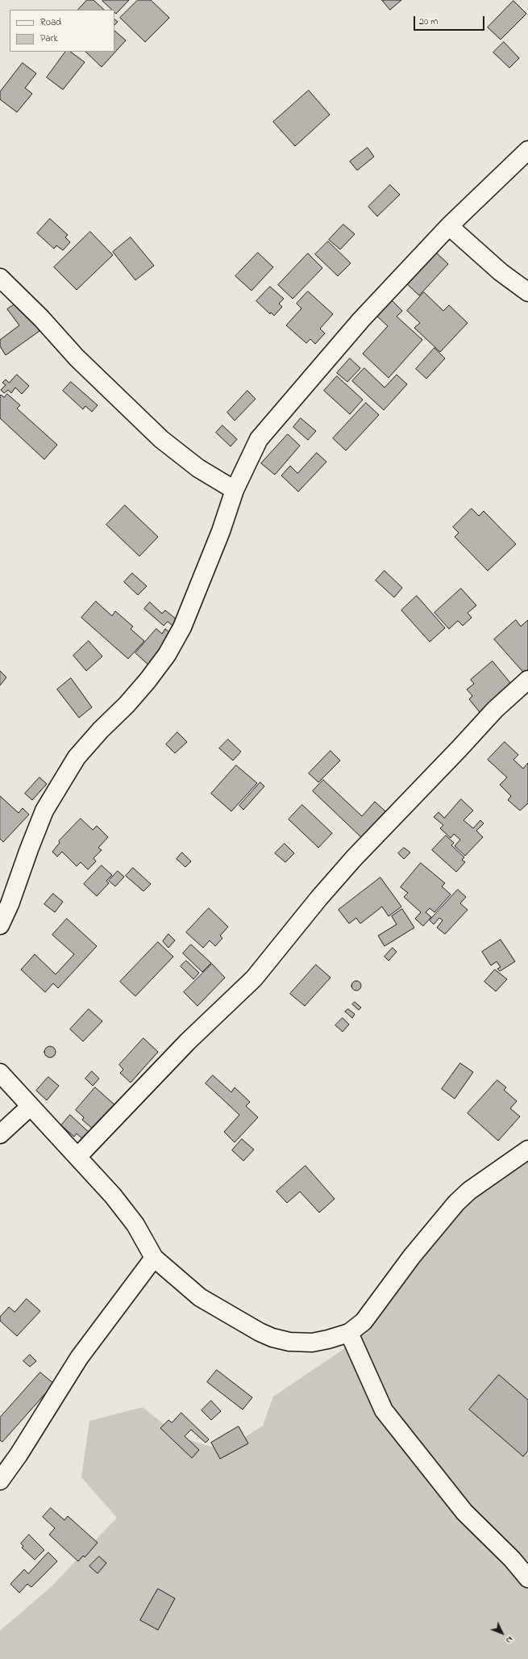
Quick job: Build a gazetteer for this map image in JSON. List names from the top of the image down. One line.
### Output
{"legend":["Road","Park"],"scale_bar":"20 m","north":"bottom right"}
